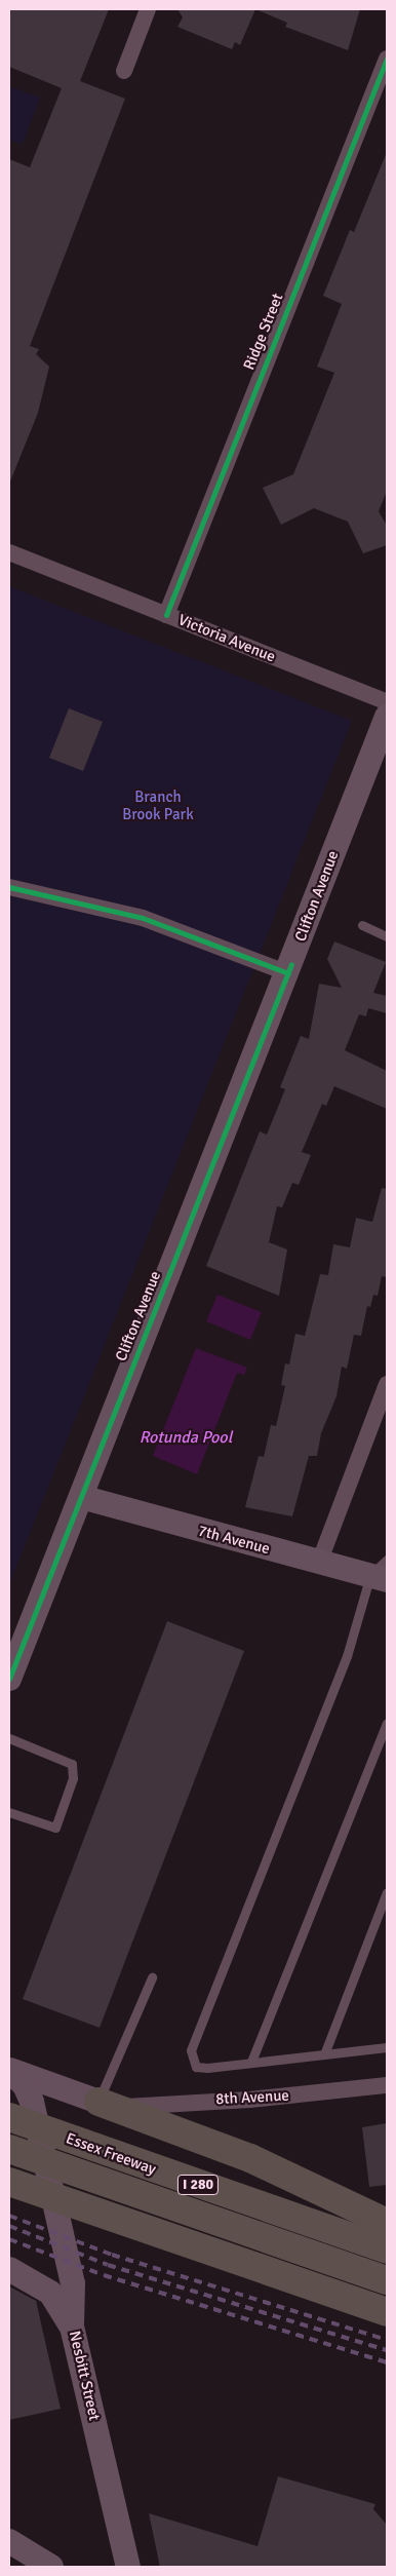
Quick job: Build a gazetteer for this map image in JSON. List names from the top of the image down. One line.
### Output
{"streets":{"highway":["Essex Freeway","I 280"],"main road":["Clifton Avenue","7th Avenue","8th Avenue","Nesbitt Street"],"street":["Ridge Street","Victoria Avenue"]},"crossings":[["Ridge Street","Victoria Avenue"],["Clifton Avenue","7th Avenue"],["8th Avenue","Nesbitt Street"]],"water":["Rotunda Pool"],"parks":["Branch Brook Park"]}
